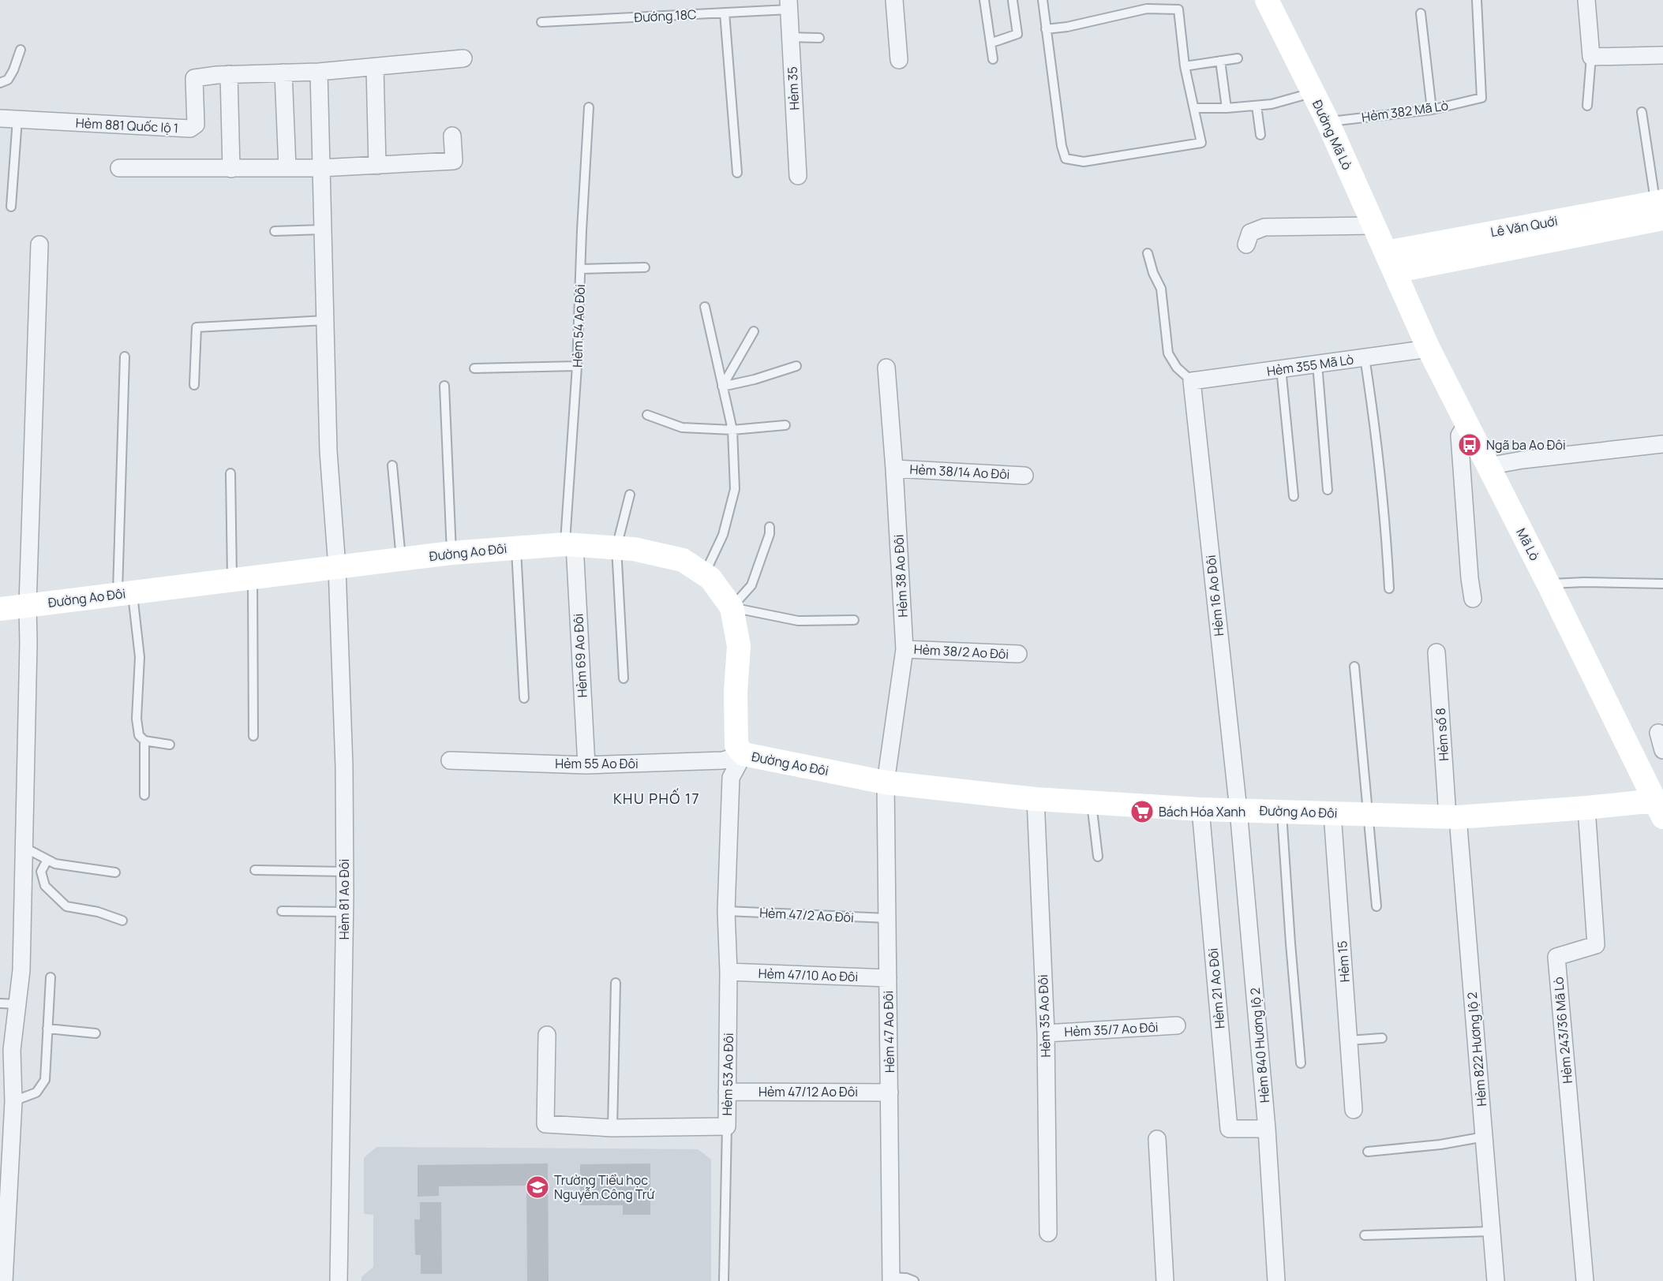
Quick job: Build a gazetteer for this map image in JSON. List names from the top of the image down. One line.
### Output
{"streets":{"street":["Hẻm 35","Hẻm 881 Quốc lộ 1","Đường Mã Lò","Lê Văn Quới","Hẻm 355 Mã Lò","Hẻm 38/14 Ao Đôi","Mã Lò","Đường Ao Đôi","Hẻm 38 Ao Đôi","Hẻm 16 Ao Đôi","Hẻm 38/2 Ao Đôi","Hẻm 69 Ao Đôi","Hẻm số 8","Hẻm 55 Ao Đôi","Hẻm 81 Ao Đôi","Hẻm 15","Hẻm 47/10 Ao Đôi","Hẻm 21 Ao Đôi","Hẻm 35 Ao Đôi","Hẻm 35/7 Ao Đôi","Hẻm 243/36 Mã Lò","Hẻm 47 Ao Đôi","Hẻm 840 Hương lộ 2","Hẻm 822 Hương lộ 2","Hẻm 53 Ao Đôi","Hẻm 47/12 Ao Đôi"],"lane":["Đướng 18C","Hẻm 382 Mã Lò","Hẻm 54 Ao Đôi","Hẻm 47/2 Ao Đôi"]},"crossings":[["Đướng 18C","Hẻm 35"],["Hẻm 382 Mã Lò","Đường Mã Lò"],["Hẻm 881 Quốc lộ 1","Hẻm 81 Ao Đôi"],["Đường Mã Lò","Lê Văn Quới"],["Đường Mã Lò","Mã Lò"],["Lê Văn Quới","Mã Lò"],["Hẻm 54 Ao Đôi","Đường Ao Đôi"],["Hẻm 54 Ao Đôi","Hẻm 69 Ao Đôi"],["Hẻm 355 Mã Lò","Mã Lò"],["Hẻm 355 Mã Lò","Hẻm 16 Ao Đôi"],["Hẻm 38/14 Ao Đôi","Hẻm 38 Ao Đôi"],["Mã Lò","Đường Ao Đôi"],["Đường Ao Đôi","Hẻm 38 Ao Đôi"],["Đường Ao Đôi","Hẻm 16 Ao Đôi"],["Đường Ao Đôi","Hẻm 69 Ao Đôi"],["Đường Ao Đôi","Hẻm số 8"],["Đường Ao Đôi","Hẻm 55 Ao Đôi"],["Đường Ao Đôi","Hẻm 81 Ao Đôi"],["Đường Ao Đôi","Hẻm 15"],["Đường Ao Đôi","Hẻm 21 Ao Đôi"],["Đường Ao Đôi","Hẻm 35 Ao Đôi"],["Đường Ao Đôi","Hẻm 243/36 Mã Lò"],["Đường Ao Đôi","Hẻm 47 Ao Đôi"],["Đường Ao Đôi","Hẻm 840 Hương lộ 2"],["Đường Ao Đôi","Hẻm 822 Hương lộ 2"],["Đường Ao Đôi","Hẻm 53 Ao Đôi"],["Hẻm 38 Ao Đôi","Hẻm 38/2 Ao Đôi"],["Hẻm 38 Ao Đôi","Hẻm 47 Ao Đôi"],["Hẻm 16 Ao Đôi","Hẻm 840 Hương lộ 2"],["Hẻm 69 Ao Đôi","Hẻm 55 Ao Đôi"],["Hẻm số 8","Hẻm 822 Hương lộ 2"],["Hẻm 55 Ao Đôi","Hẻm 53 Ao Đôi"],["Hẻm 47/2 Ao Đôi","Hẻm 47 Ao Đôi"],["Hẻm 47/2 Ao Đôi","Hẻm 53 Ao Đôi"],["Hẻm 47/10 Ao Đôi","Hẻm 47 Ao Đôi"],["Hẻm 47/10 Ao Đôi","Hẻm 53 Ao Đôi"],["Hẻm 21 Ao Đôi","Hẻm 840 Hương lộ 2"],["Hẻm 35 Ao Đôi","Hẻm 35/7 Ao Đôi"],["Hẻm 47 Ao Đôi","Hẻm 47/12 Ao Đôi"],["Hẻm 53 Ao Đôi","Hẻm 47/12 Ao Đôi"]],"districts":["KHU PHỐ 17"],"places":{"bus stop":["Ngã ba Ao Đôi"],"supermarket":["Bách Hóa Xanh"],"school or university":["Trường Tiểu học Nguyễn Công Trứ"]}}
